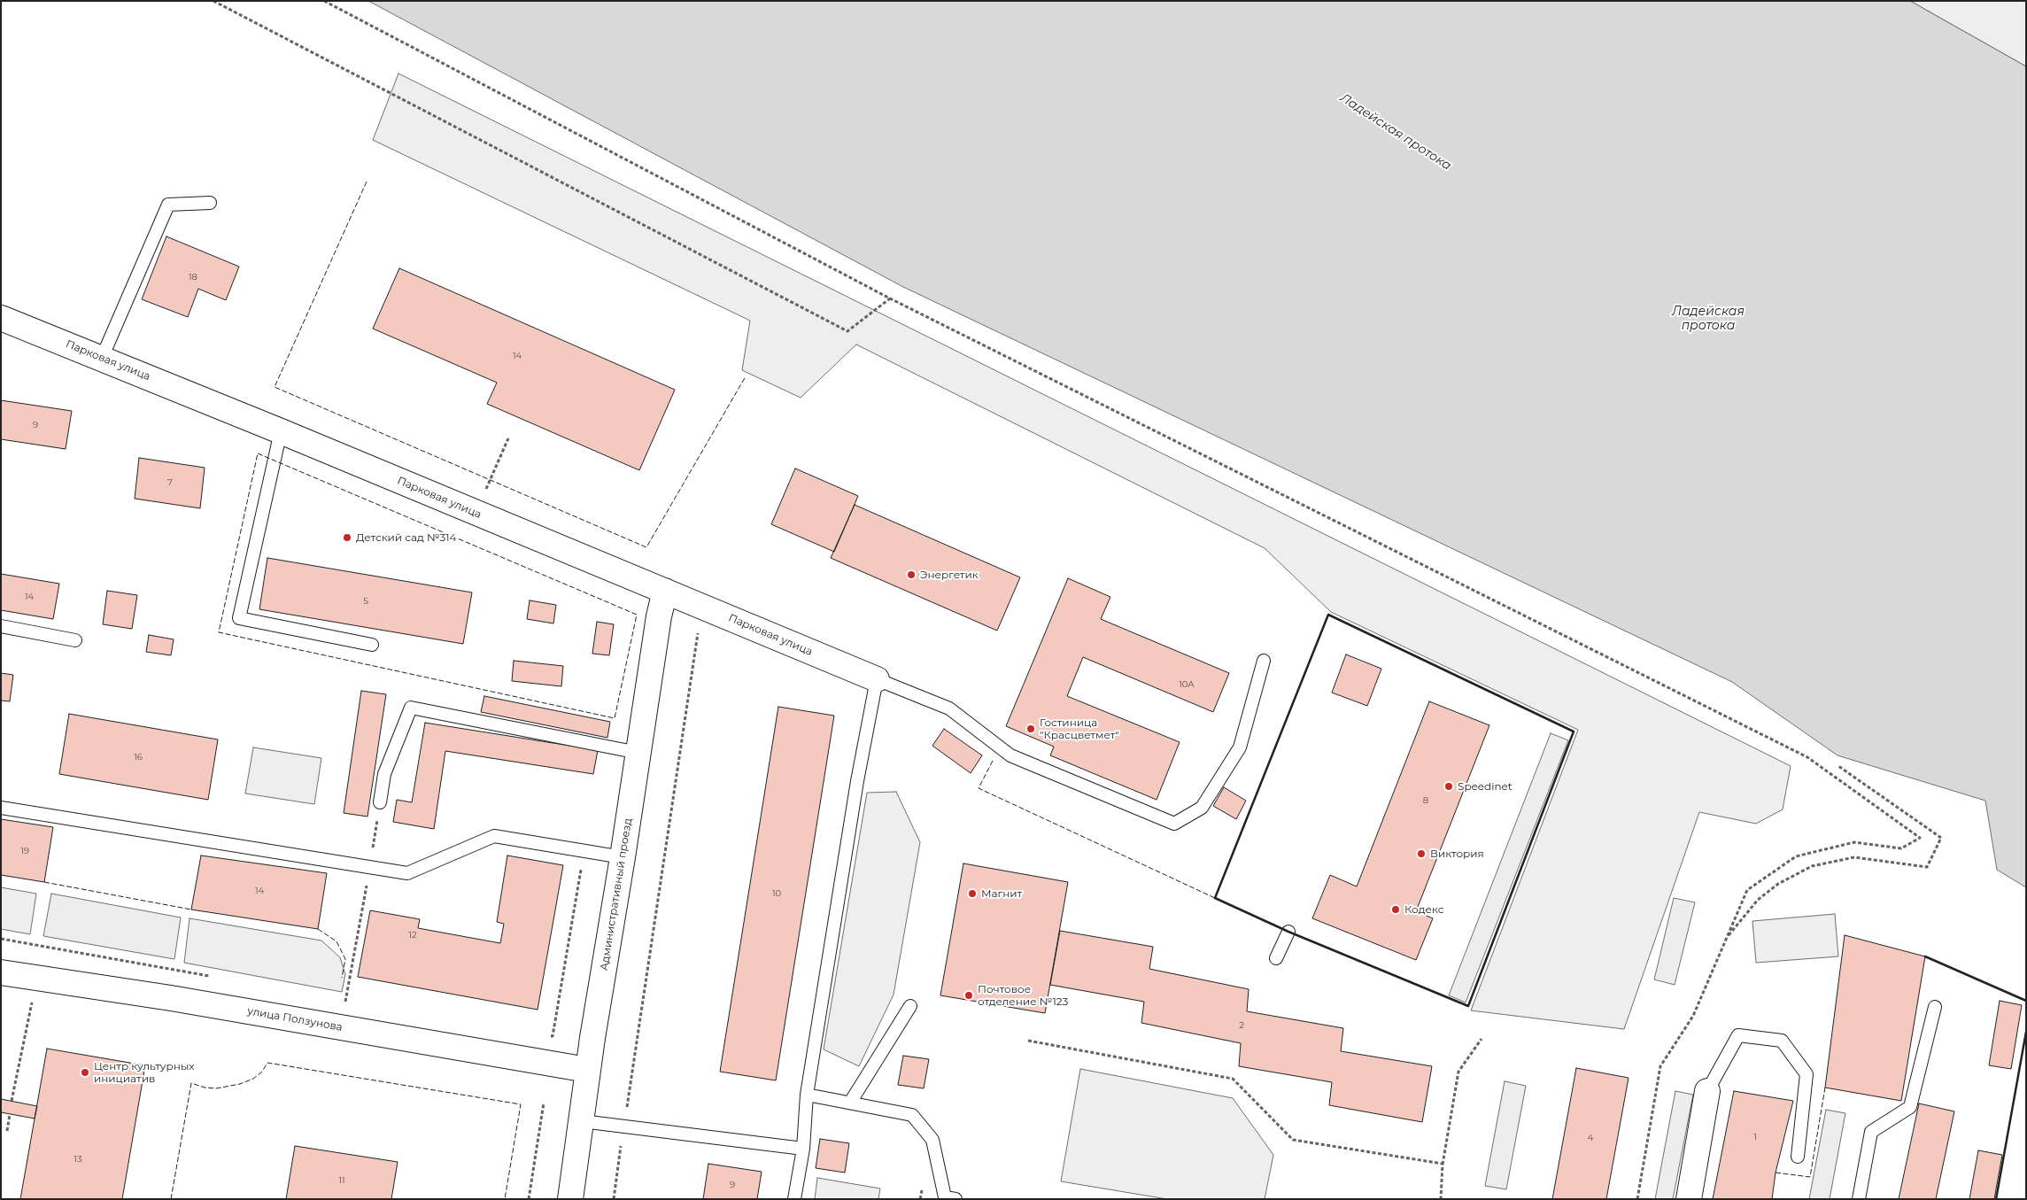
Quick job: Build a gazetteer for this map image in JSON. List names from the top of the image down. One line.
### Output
{"streets":{"street":["Парковая улица","Административный проезд","улица Ползунова"]},"crossings":[["Парковая улица","Административный проезд"],["Административный проезд","улица Ползунова"]],"water":["Ладейская протока"],"places":["Детский сад №314","Энергетик","Гостиница \"Красцветмет\"","Speedinet","Виктория","Магнит","Кодекс","Почтовое отделение №123","Центр культурных инициатив"],"house_numbers":["18","14","9","7","14","5","10А","16","8","19","14","10","12","2","1","4","13","11","9"]}
